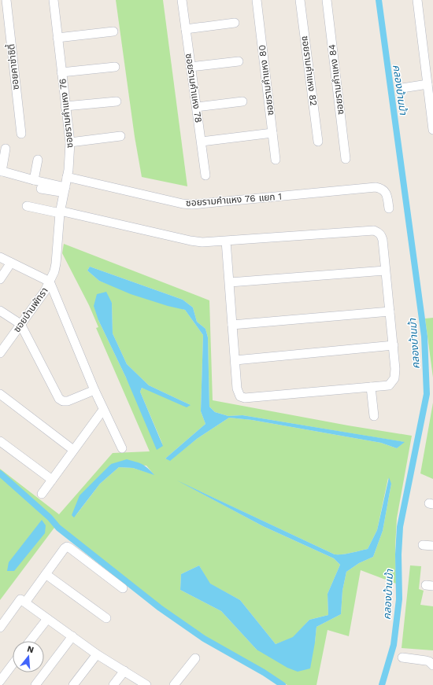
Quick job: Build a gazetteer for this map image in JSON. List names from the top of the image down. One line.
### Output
{"streets":{"street":["ซอยคาซ่าซิตี้","ซอยรามคำแหง 82","ซอยรามคำแหง 84","ซอยรามคำแหง 80","ซอยรามคำแหง 78","ซอยรามคำแหง 76","ซอยรามคำแหง 76 แยก 1","ซอยบ้านพัทรา"]},"crossings":[["ซอยรามคำแหง 76","ซอยรามคำแหง 76 แยก 1"],["ซอยรามคำแหง 76","ซอยบ้านพัทรา"]],"water":["คลองบ้านม้า"],"north":"top"}
